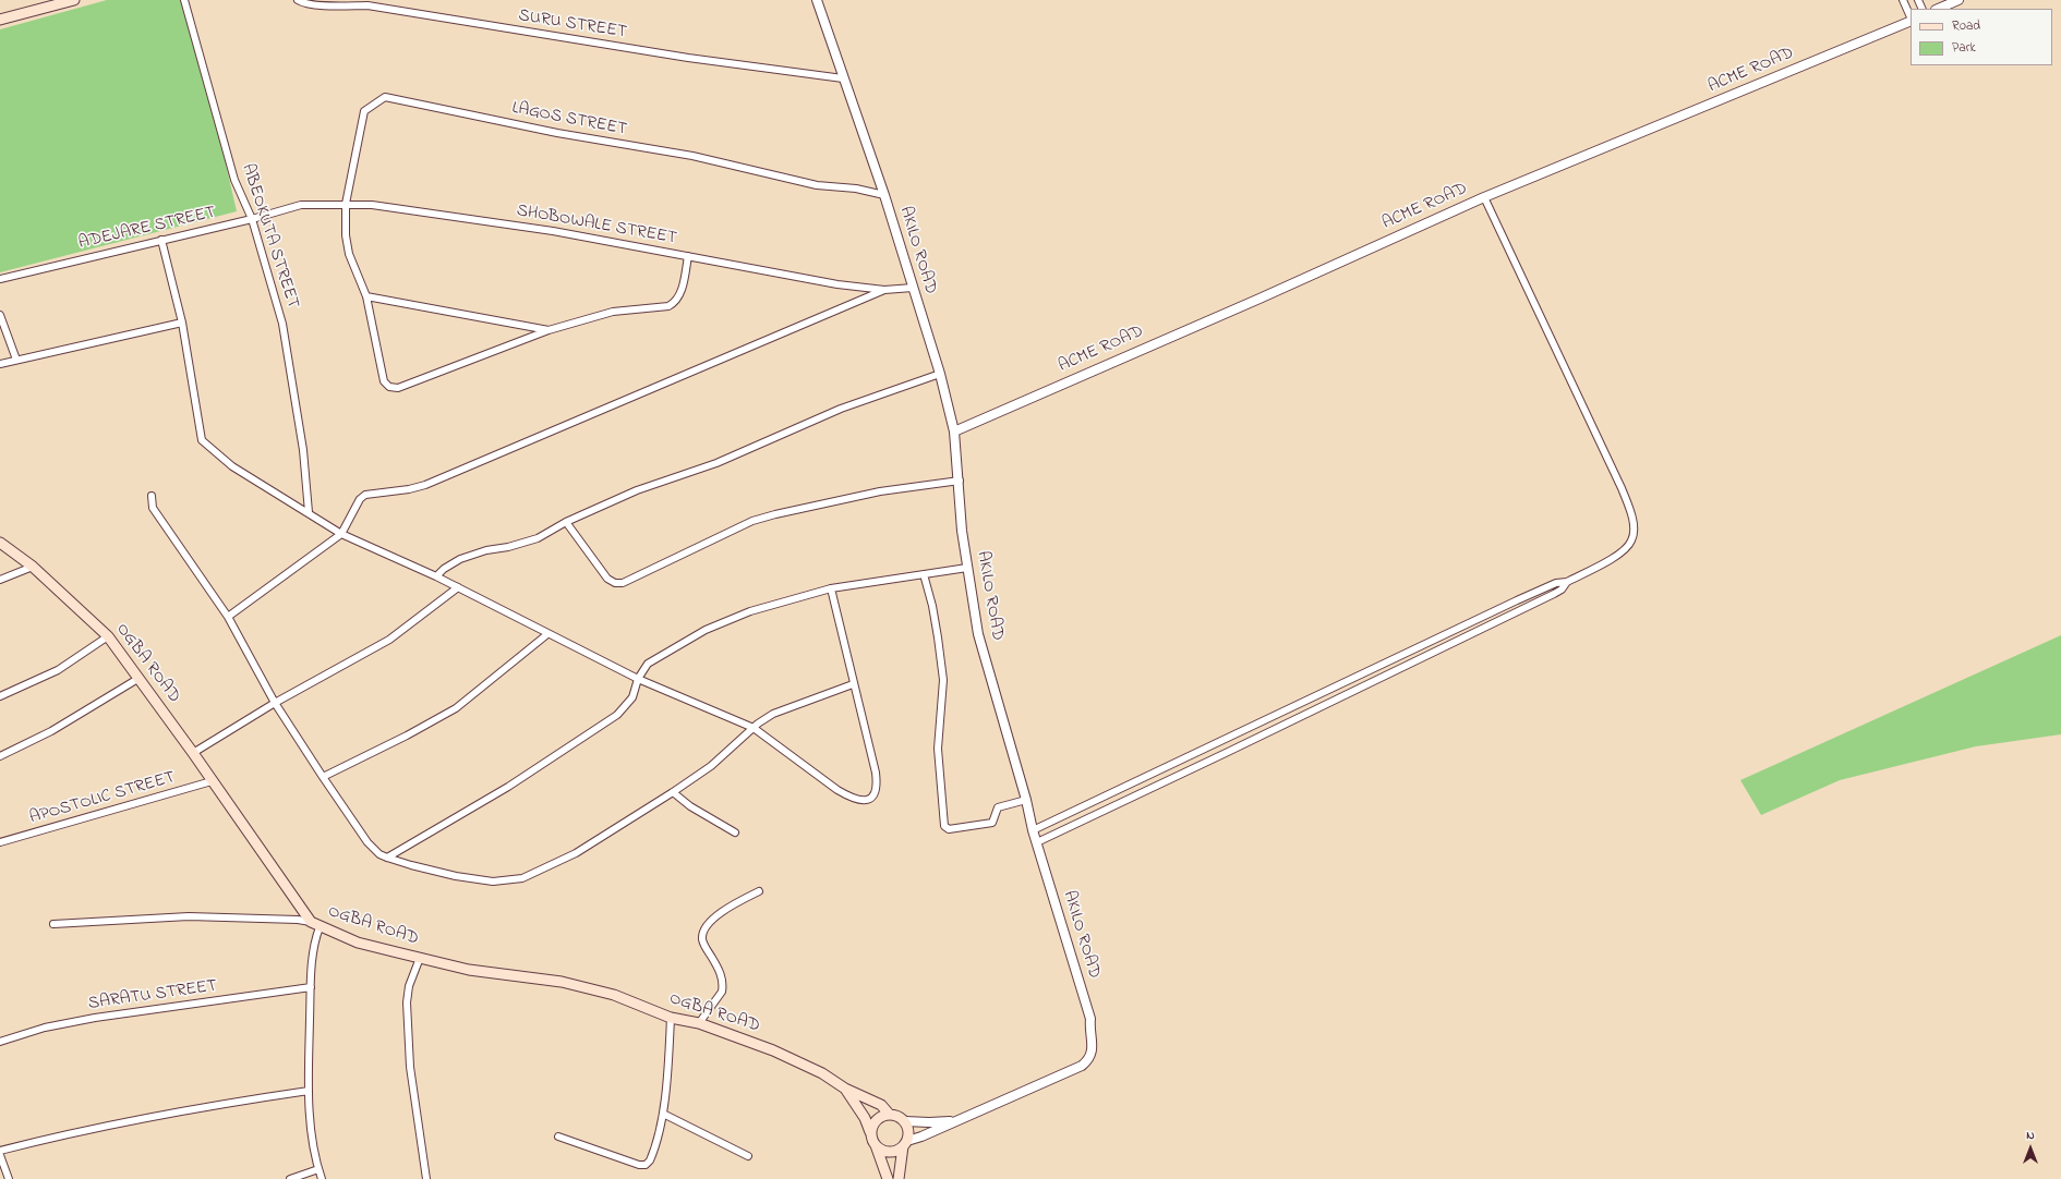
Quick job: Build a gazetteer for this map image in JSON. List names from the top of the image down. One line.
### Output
{"streets":{"main road":["OGBA ROAD"],"street":["SURU STREET","ACME ROAD","LAGOS STREET","SHOBOWALE STREET","ADEJARE STREET","ABEOKUTA STREET","AKILO ROAD","APOSTOLIC STREET","SARATU STREET"]},"crossings":[["SURU STREET","AKILO ROAD"],["ACME ROAD","AKILO ROAD"],["LAGOS STREET","SHOBOWALE STREET"],["LAGOS STREET","AKILO ROAD"],["SHOBOWALE STREET","ADEJARE STREET"],["ADEJARE STREET","ABEOKUTA STREET"],["AKILO ROAD","OGBA ROAD"],["OGBA ROAD","APOSTOLIC STREET"]],"legend":["Road","Park"],"north":"top"}
